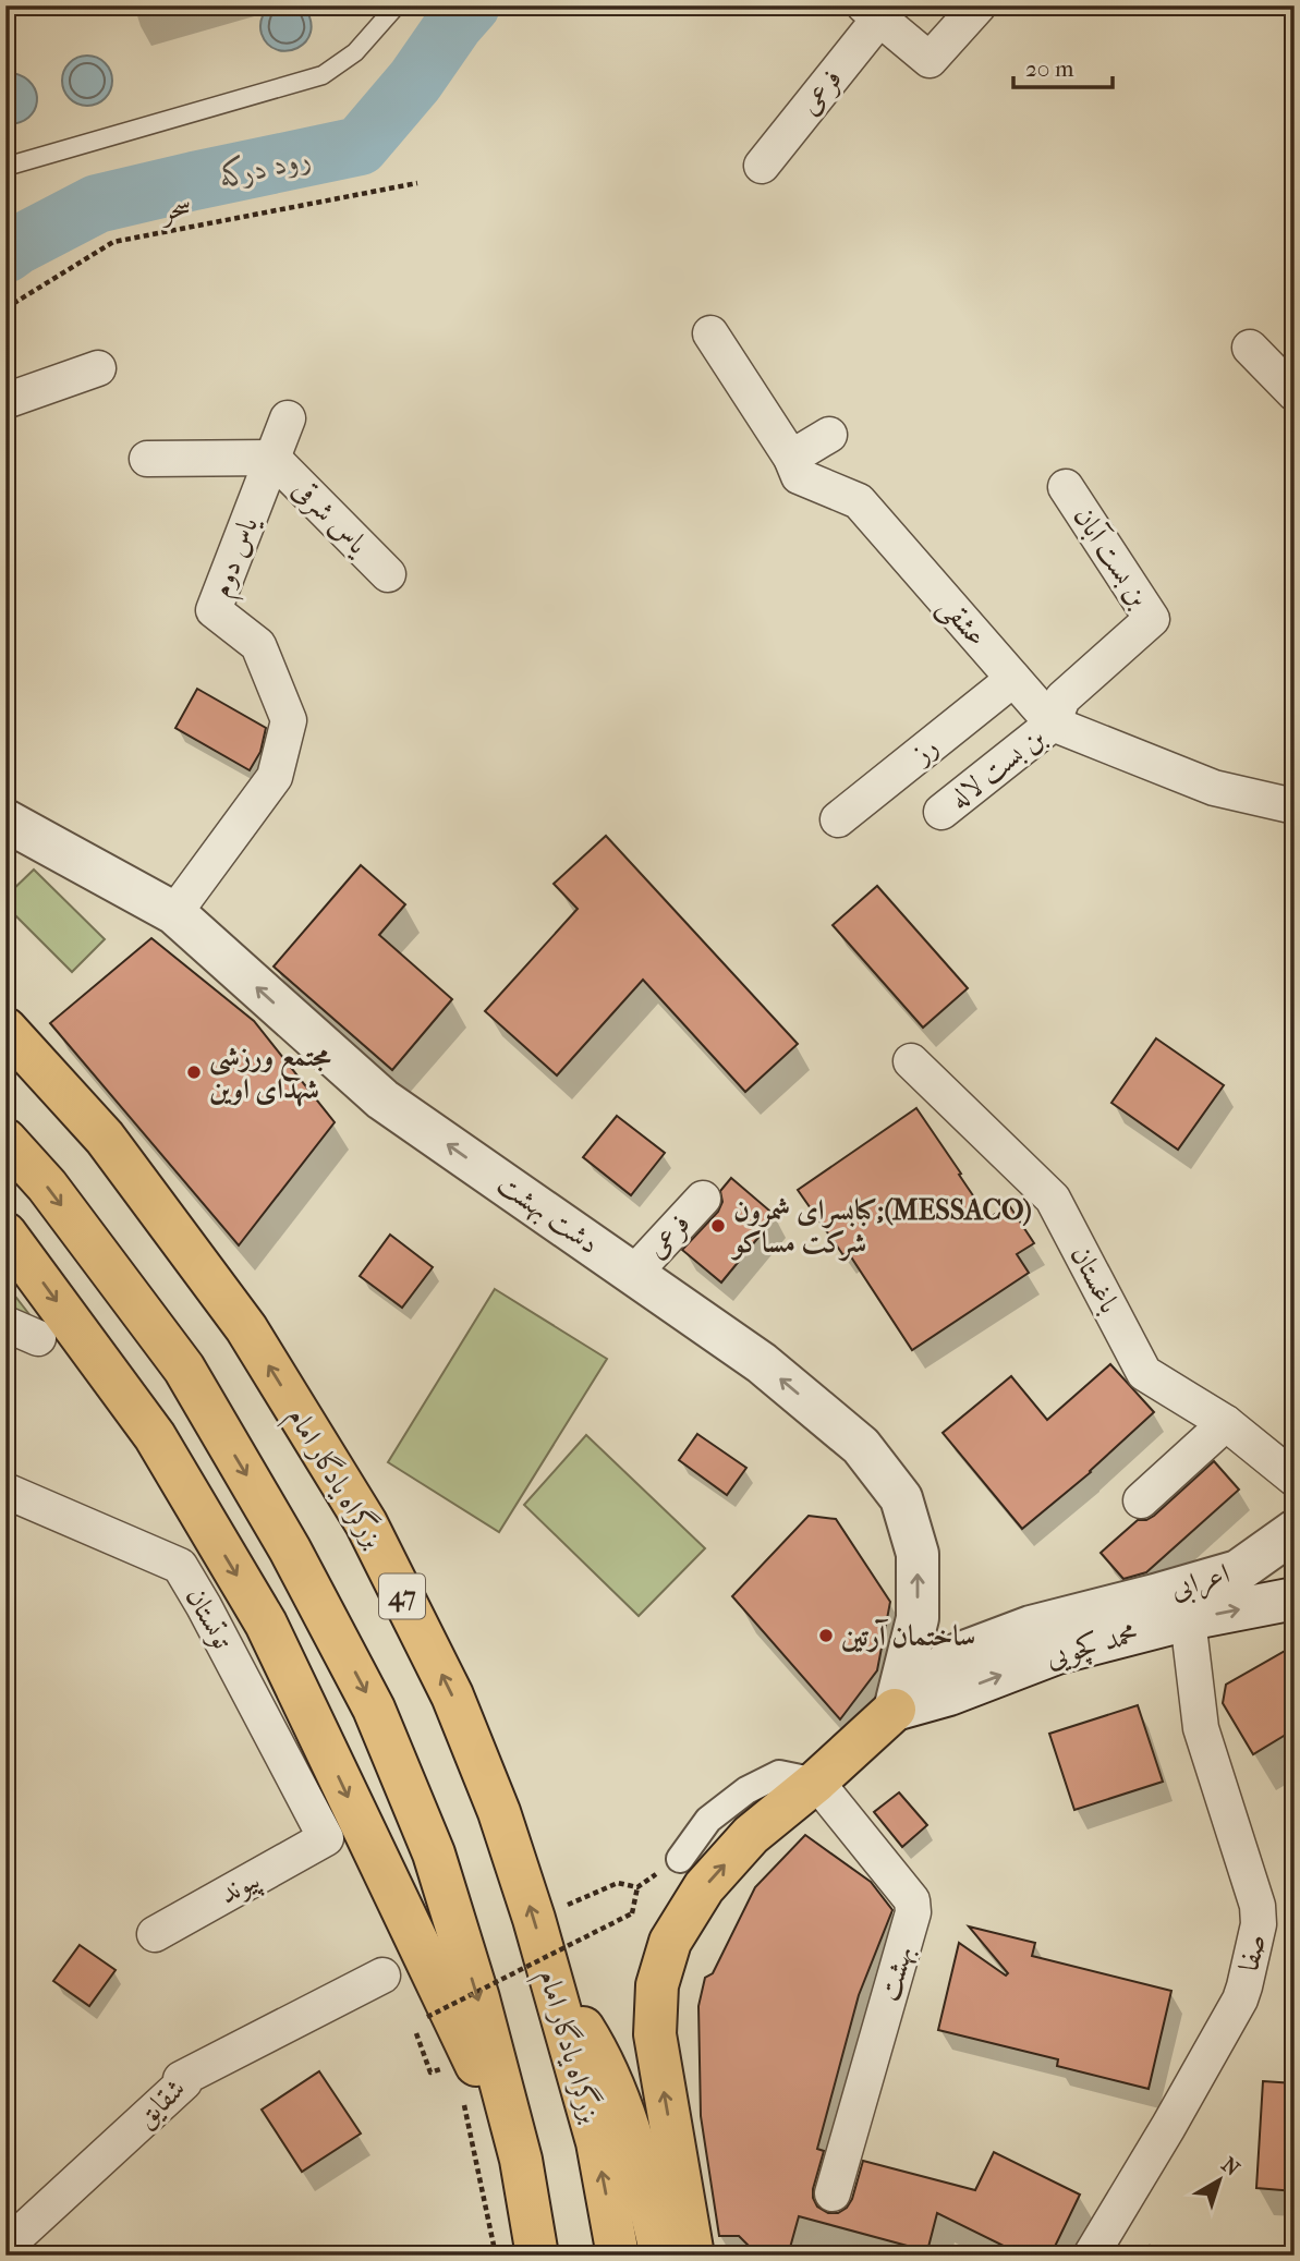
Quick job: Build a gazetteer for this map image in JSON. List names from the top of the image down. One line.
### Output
{"streets":{"highway":["بزرگراه یادگار امام","47"],"street":["فرعی","یاس شرقی","یاس دوم","بن بست آبان","عشقی","رز","بن بست لاله","دشت بهشت","باغستان","اعرابی","توتستان","محمد کچویی","پیوند","صفا","بهشت","شقایق"],"path":["سحر"]},"crossings":[["فرعی","دشت بهشت"],["یاس شرقی","یاس دوم"],["یاس دوم","دشت بهشت"],["بن بست آبان","عشقی"],["بن بست آبان","بن بست لاله"],["عشقی","رز"],["عشقی","بن بست لاله"],["دشت بهشت","اعرابی"],["دشت بهشت","محمد کچویی"],["اعرابی","محمد کچویی"],["توتستان","پیوند"],["محمد کچویی","صفا"]],"one_way":["دشت بهشت","محمد کچویی"],"water":["رود درکه"],"places":["مجتمع ورزشی شهدای اوین","کبابسرای شمرون;(MESSACO) شرکت مساکو","ساختمان آرتین"],"scale_bar":"20 m","north":"top right"}
